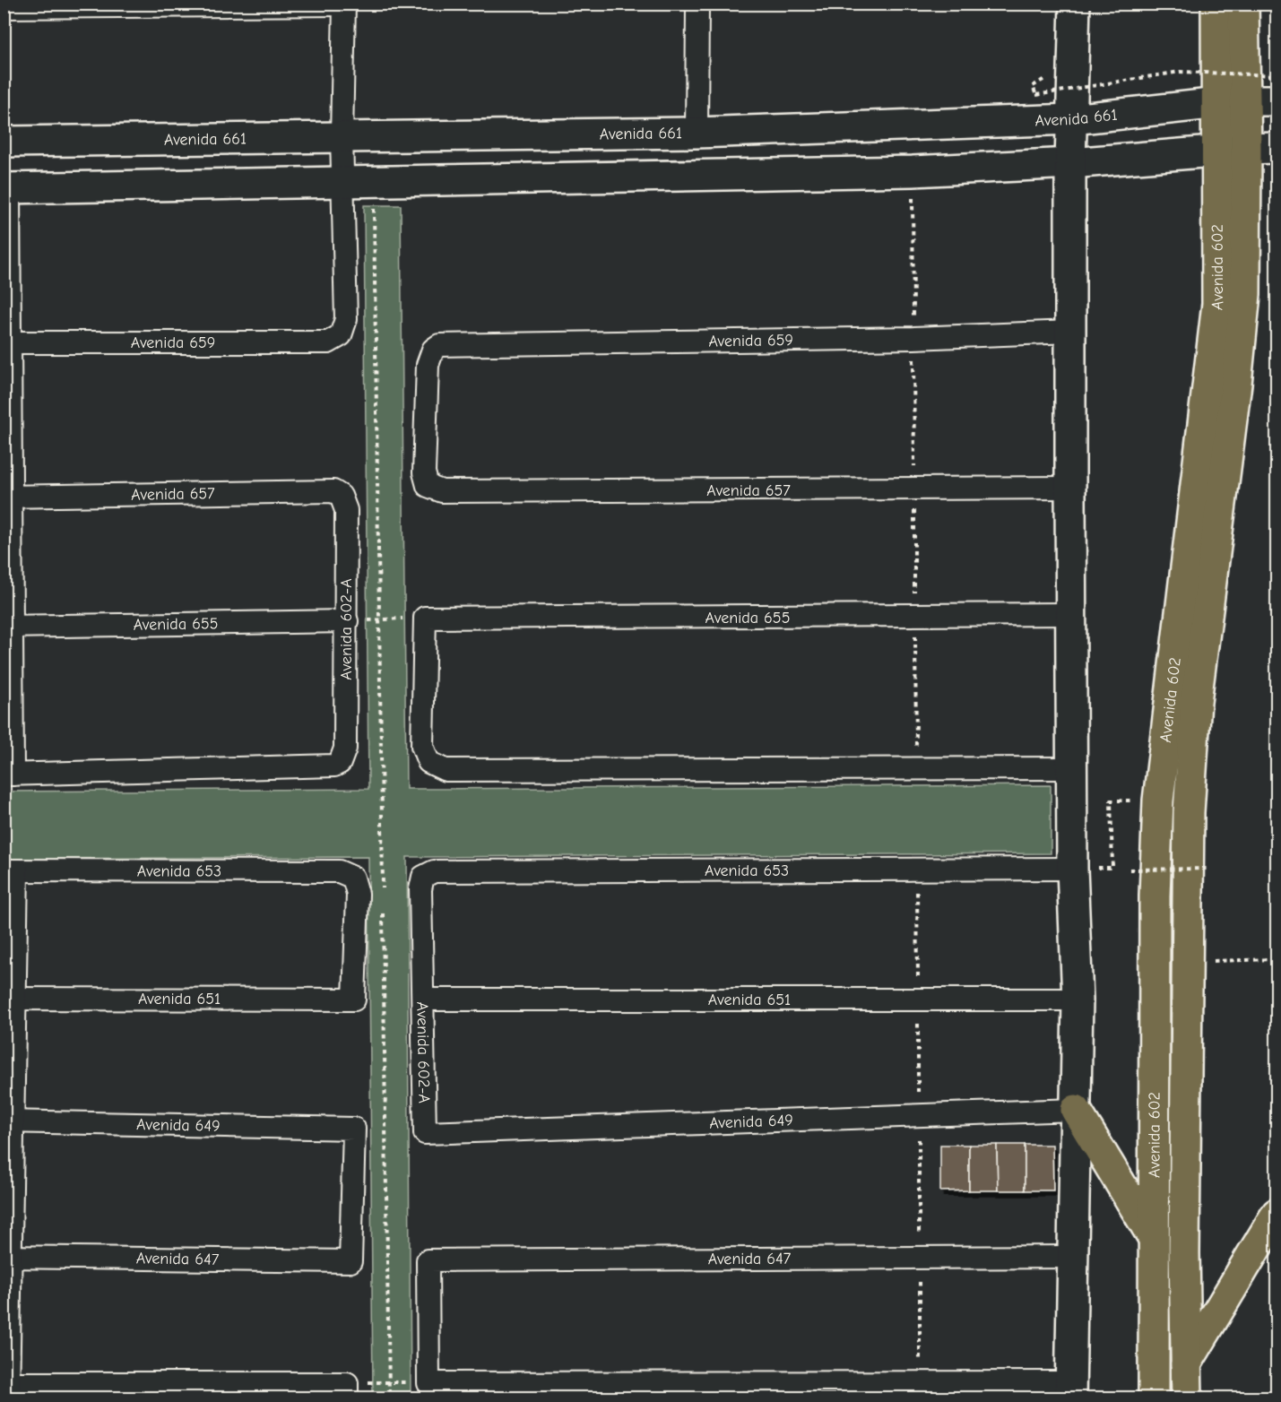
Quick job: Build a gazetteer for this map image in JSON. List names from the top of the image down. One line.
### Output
{"streets":{"main road":["Avenida 602"],"street":["Avenida 661","Avenida 659","Avenida 657","Avenida 655","Avenida 602-A","Avenida 653","Avenida 651","Avenida 649","Avenida 647"]},"crossings":[["Avenida 661","Avenida 602"],["Avenida 659","Avenida 657"],["Avenida 657","Avenida 602-A"],["Avenida 655","Avenida 602-A"],["Avenida 602-A","Avenida 653"],["Avenida 602-A","Avenida 651"],["Avenida 602-A","Avenida 649"],["Avenida 653","Avenida 651"],["Avenida 649","Avenida 647"]]}
